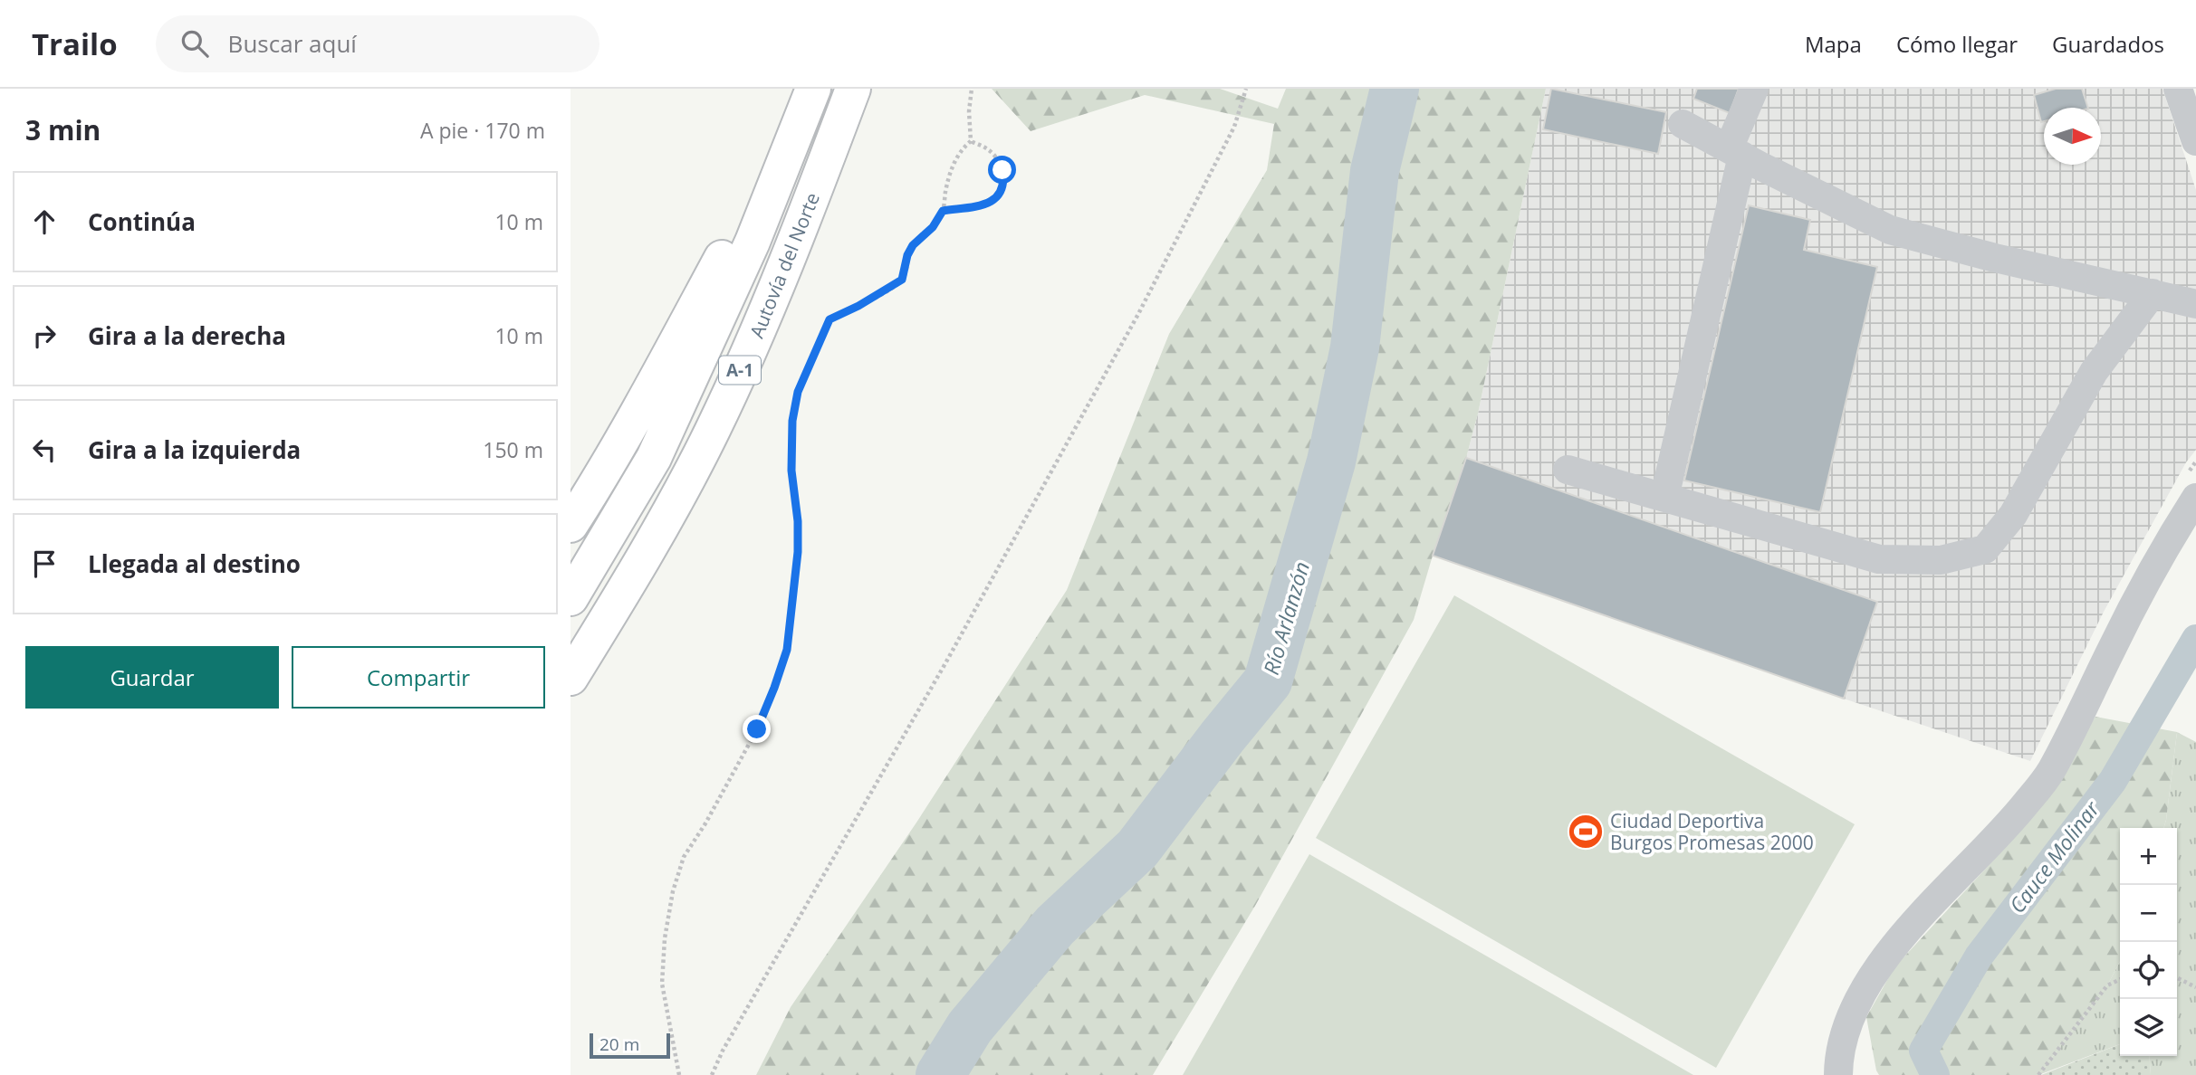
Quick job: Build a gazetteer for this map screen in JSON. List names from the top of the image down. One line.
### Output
{"streets":{"highway":["Autovía del Norte","A-1"]},"crossings":[["Autovía del Norte","A-1"]],"water":["Río Arlanzón","Cauce Molinar"],"places":{"sports":["Ciudad Deportiva Burgos Promesas 2000"]},"scale_bar":"20 m","north":"right","page":{"header":"Trailo","search":"Buscar aquí","nav":["Mapa","Cómo llegar","Guardados"],"heading":["3 min","A pie · 170 m"],"list":[["Continúa","10 m"],["Gira a la derecha","10 m"],["Gira a la izquierda","150 m"],"Llegada al destino"],"buttons":["Guardar","Compartir"],"map_buttons":["+","−"],"scale":"20 m"}}
